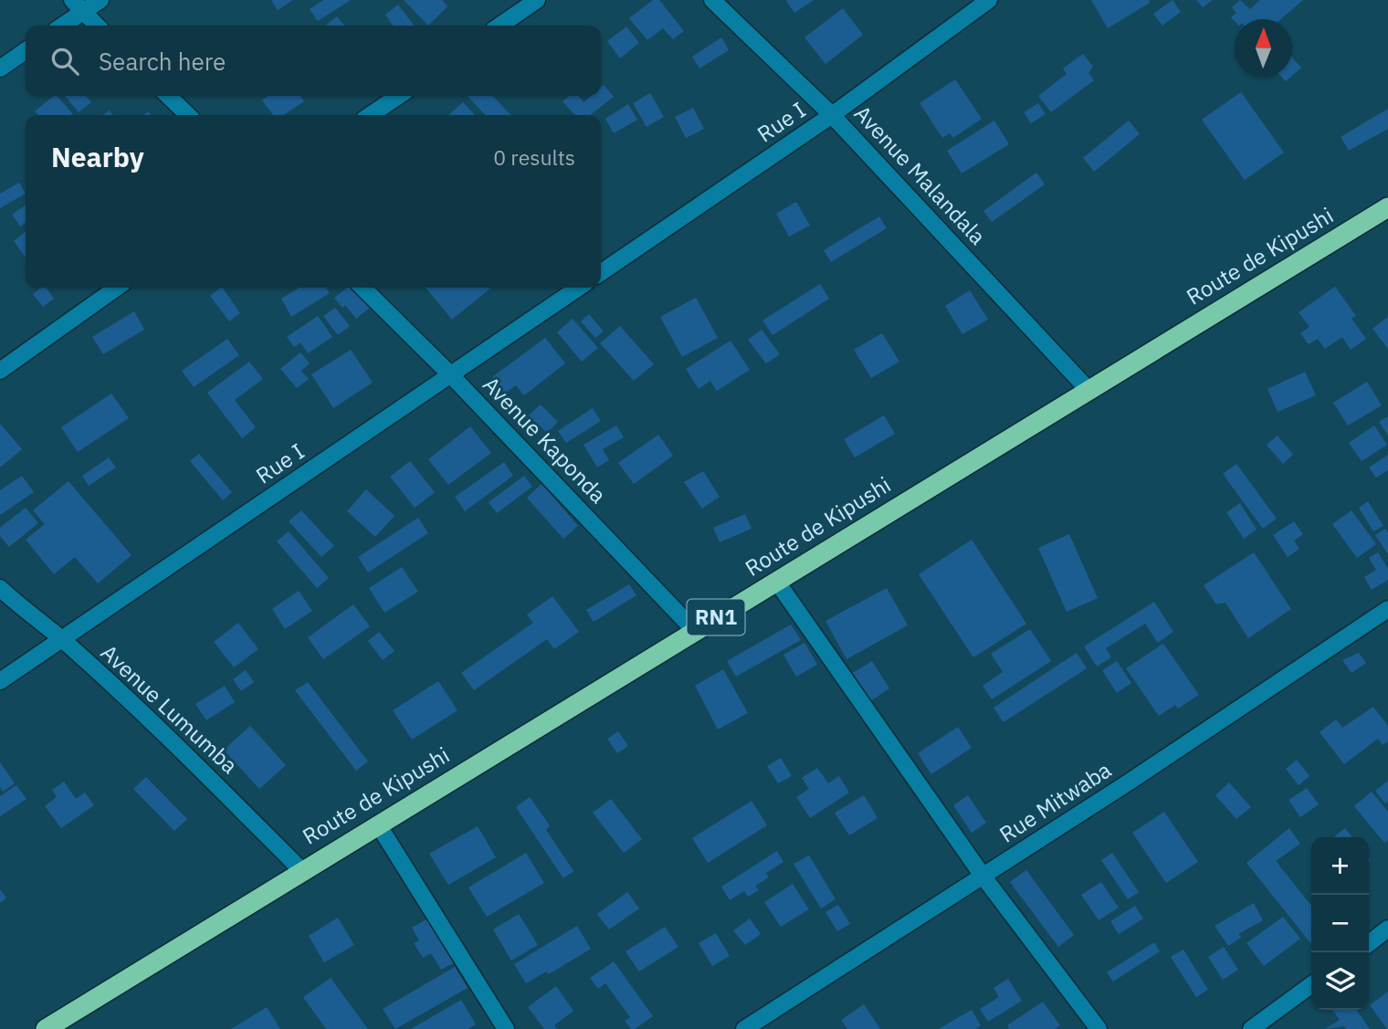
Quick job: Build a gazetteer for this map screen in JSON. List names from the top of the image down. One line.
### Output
{"streets":{"highway":["Route de Kipushi","RN1"],"street":["Rue I","Avenue Malandala","Avenue Kaponda","Avenue Lumumba","Rue Mitwaba"]},"crossings":[["Rue I","Avenue Malandala"],["Rue I","Avenue Kaponda"],["Rue I","Avenue Lumumba"],["Avenue Malandala","Route de Kipushi"],["Route de Kipushi","Avenue Kaponda"],["Route de Kipushi","Avenue Lumumba"]],"north":"top","page":{"search":"Search here","heading":["Nearby","0 results"],"map_buttons":["+","−"]}}
